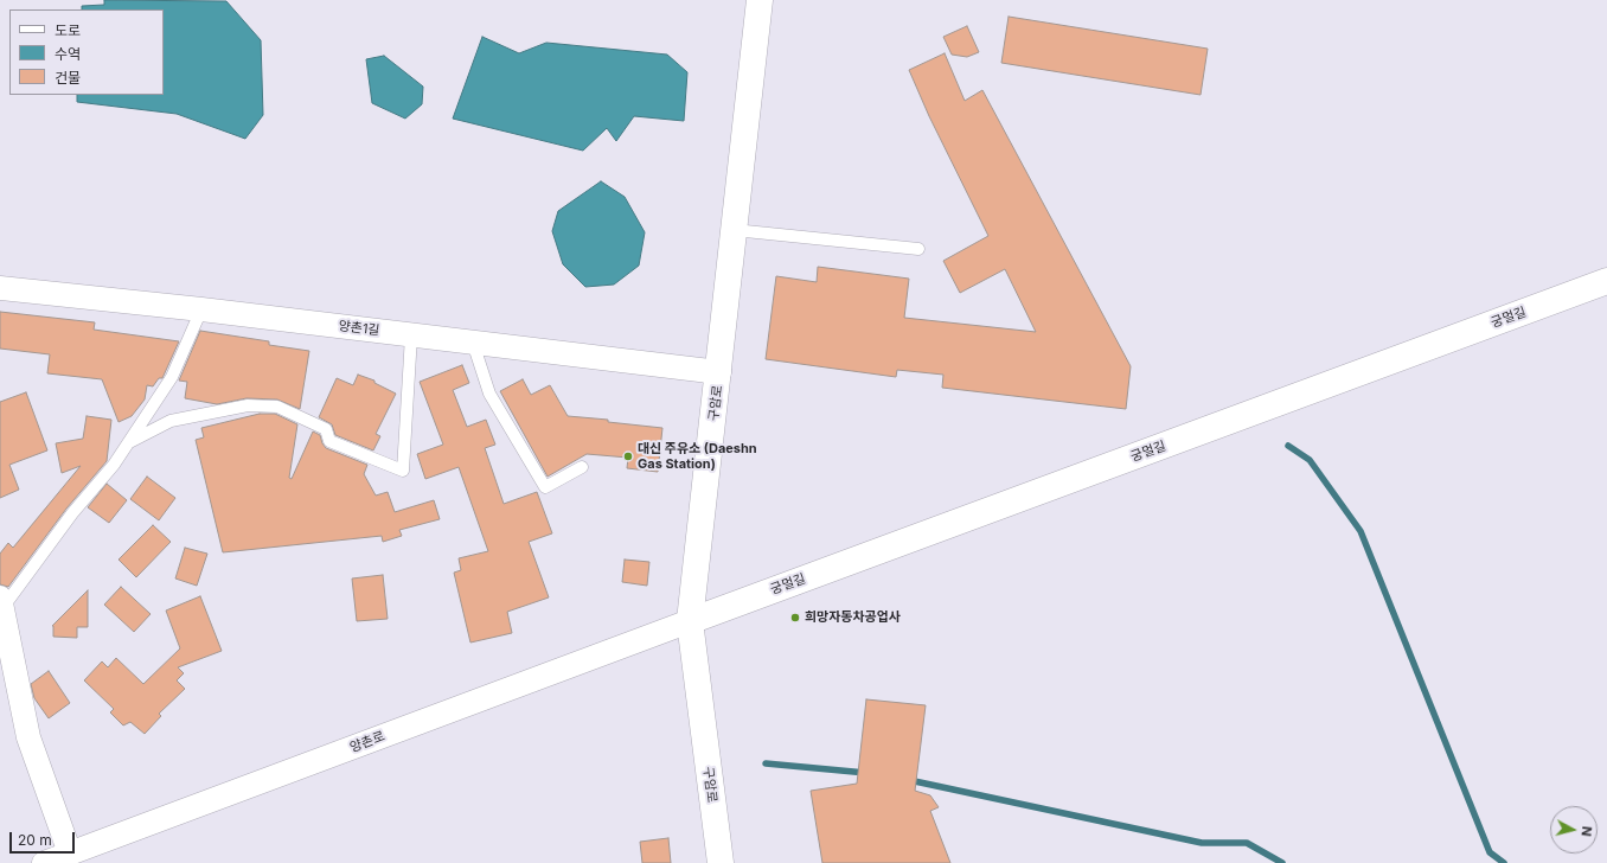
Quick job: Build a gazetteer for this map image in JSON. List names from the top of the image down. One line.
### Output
{"streets":{"street":["궁멀길","양촌1길","구암로","양촌로"]},"crossings":[["궁멀길","구암로"],["궁멀길","양촌로"],["양촌1길","구암로"],["구암로","양촌로"]],"places":["대신 주유소 (Daeshn Gas Station)","희망자동차공업사"],"legend":["도로","수역","건물"],"scale_bar":"20 m","north":"right"}
